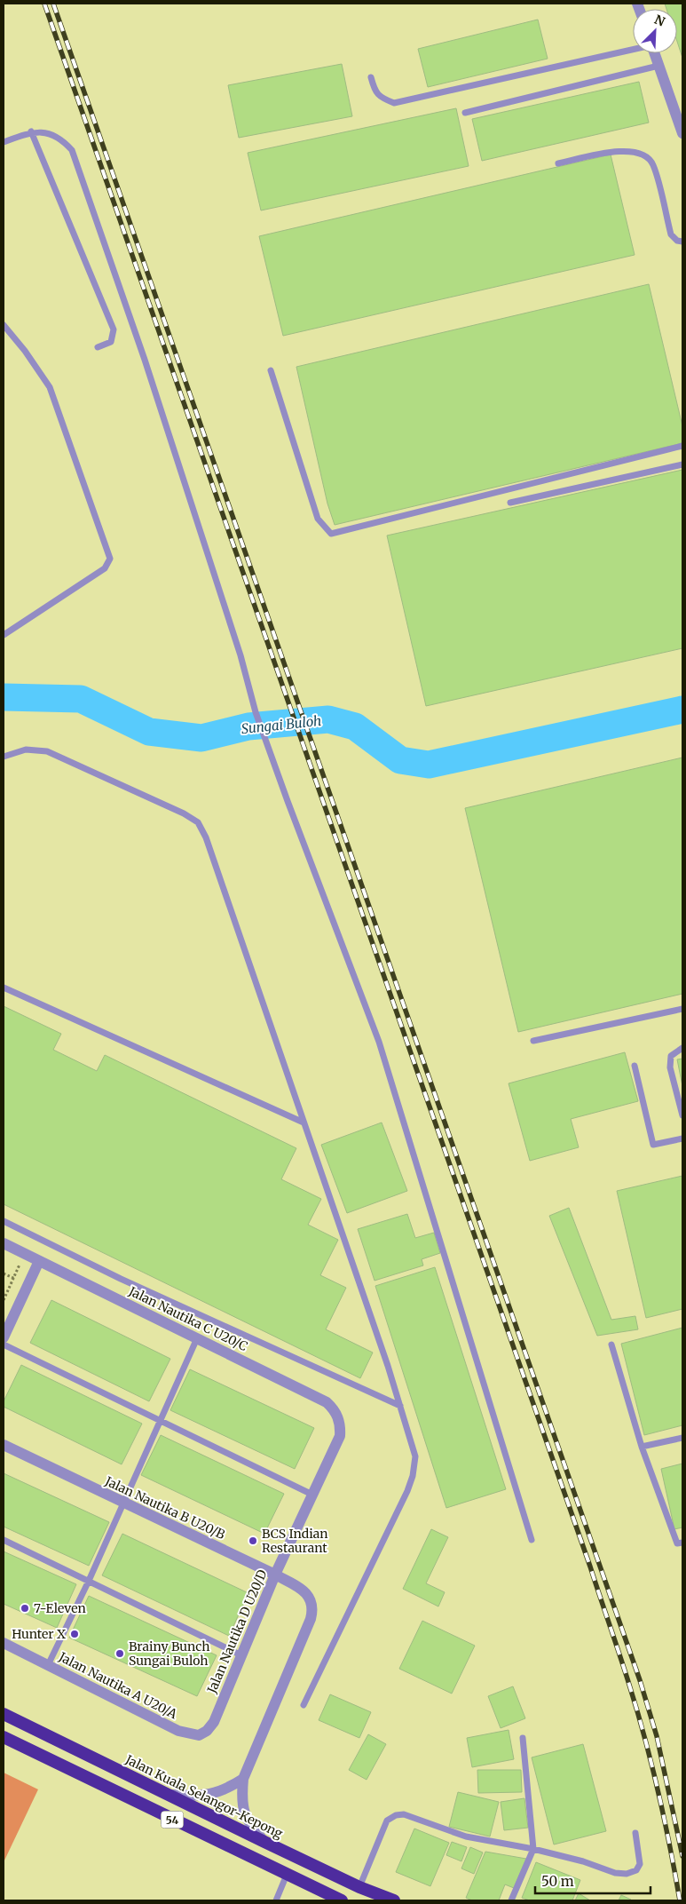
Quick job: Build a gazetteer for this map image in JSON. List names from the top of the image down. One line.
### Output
{"streets":{"highway":["Jalan Kuala Selangor-Kepong","54"],"street":["Jalan Nautika C U20/C","Jalan Nautika B U20/B","Jalan Nautika D U20/D","Jalan Nautika A U20/A"]},"crossings":[["Jalan Nautika C U20/C","Jalan Nautika D U20/D"],["Jalan Nautika B U20/B","Jalan Nautika D U20/D"],["Jalan Nautika D U20/D","Jalan Nautika A U20/A"]],"water":["Sungai Buloh"],"places":["BCS Indian Restaurant","7-Eleven","Hunter X","Brainy Bunch Sungai Buloh"],"scale_bar":"50 m","north":"top right"}
